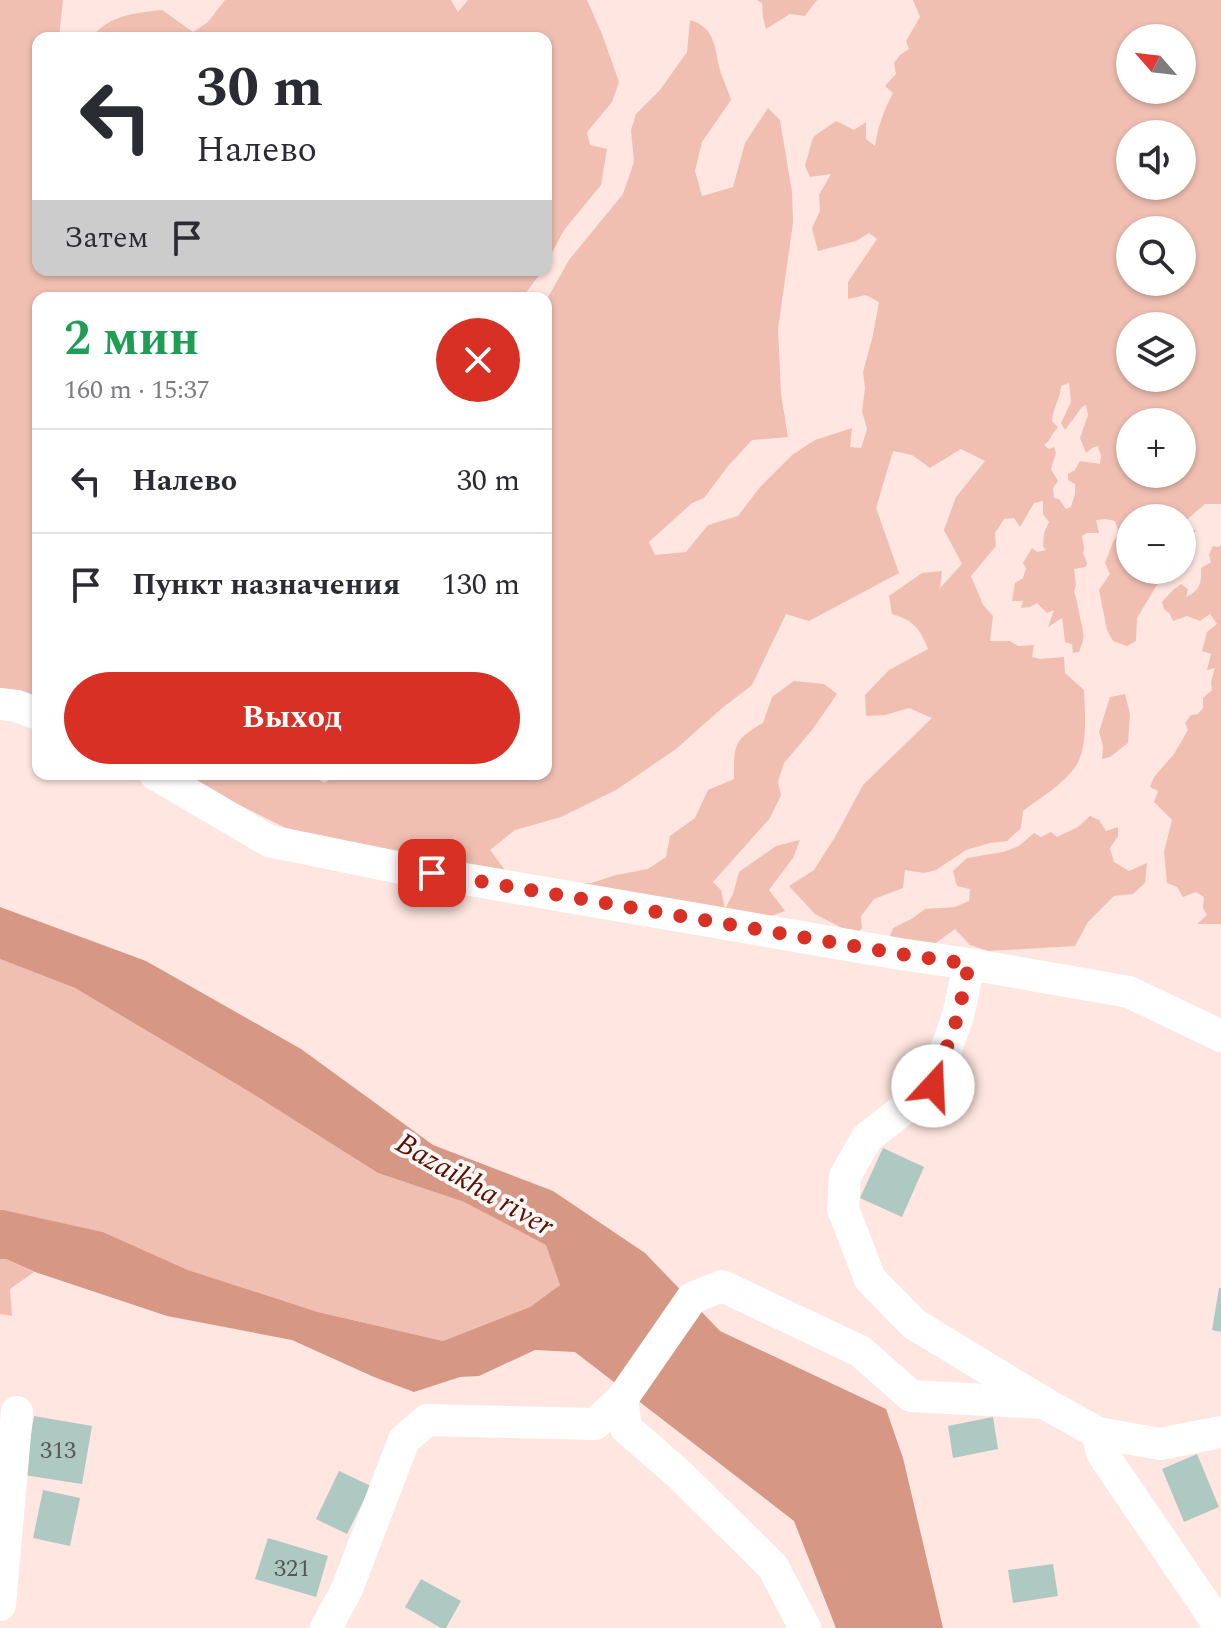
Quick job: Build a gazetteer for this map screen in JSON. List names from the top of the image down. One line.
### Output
{"water":["Bazaikha river"],"house_numbers":["313","321"],"north":"top left","page":{"map_buttons":["+","−"],"turn":["30 m","Налево"],"then":"Затем","heading":["2 мин","160 m · 15:37"],"list":[{"name":"Налево","value":"30 m"},{"name":"Пункт назначения","value":"130 m"}],"buttons":"Выход"}}
